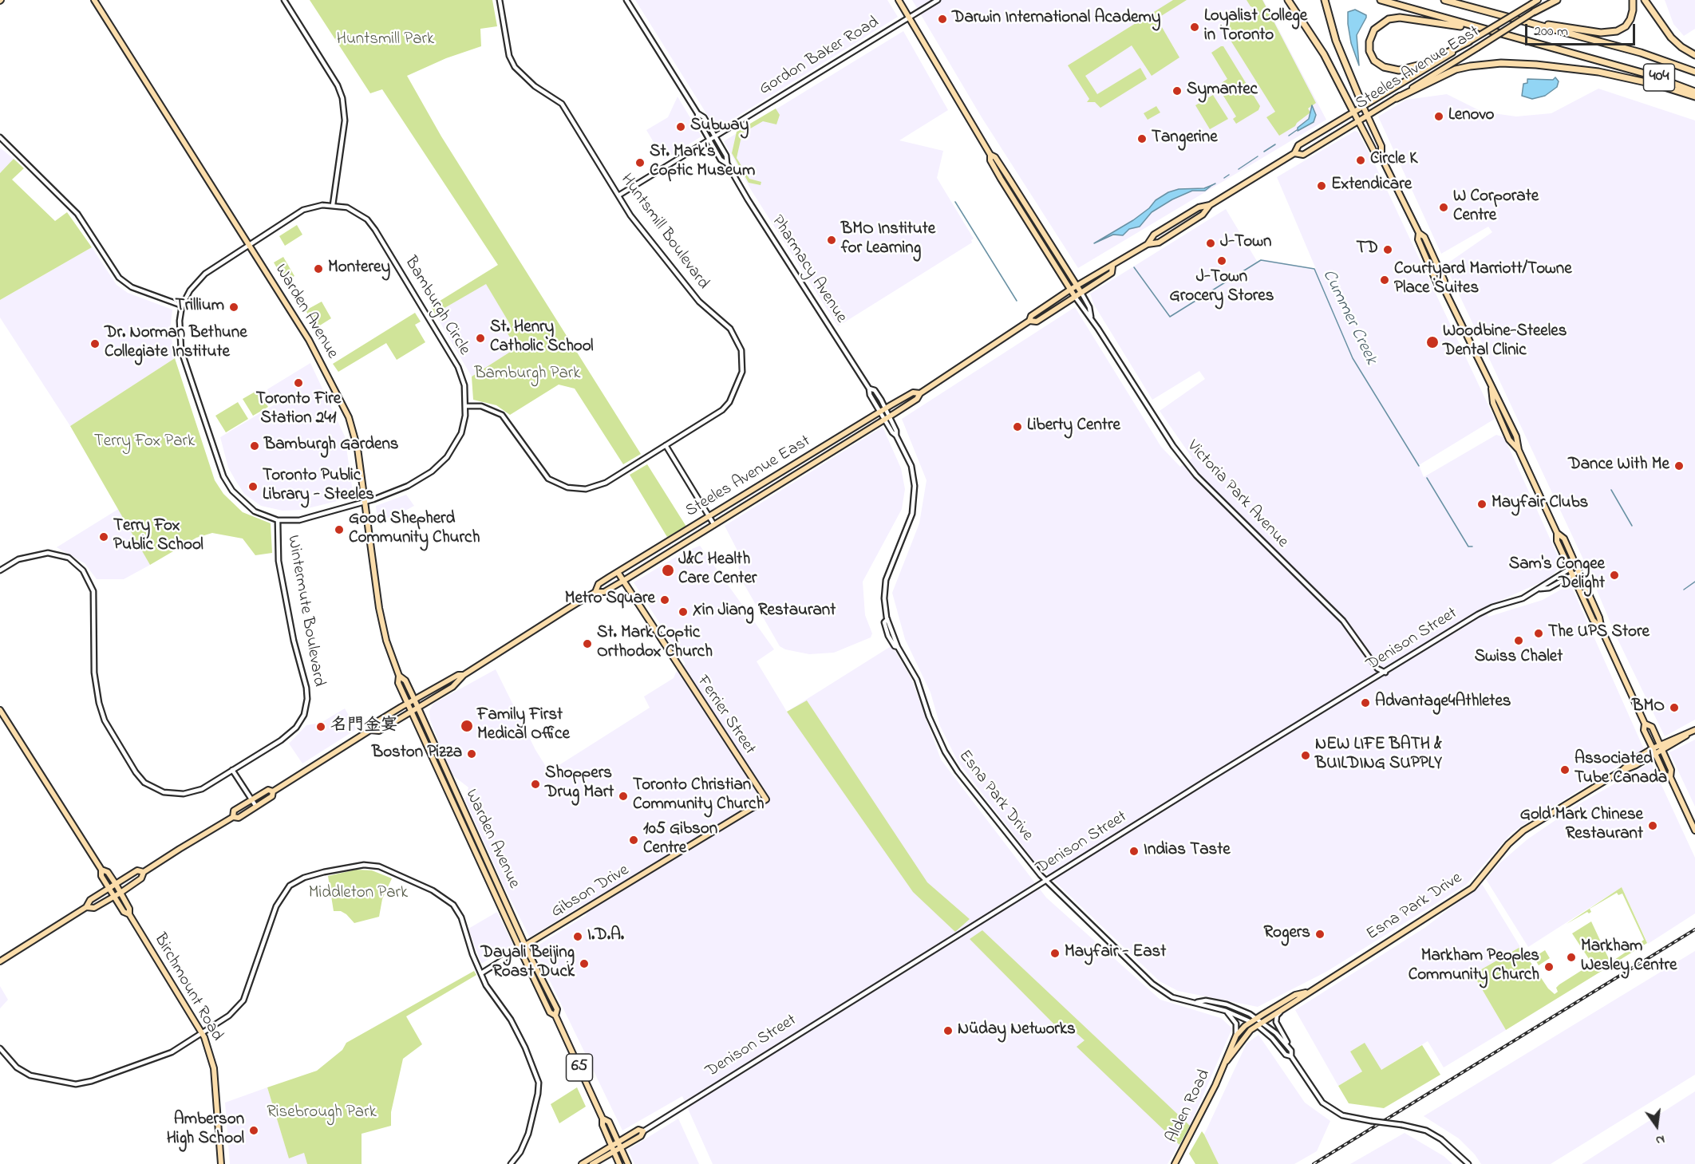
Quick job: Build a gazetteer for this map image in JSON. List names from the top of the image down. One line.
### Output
{"streets":{"highway":["404"],"main road":["Steeles Avenue East","Warden Avenue","Victoria Park Avenue","Denison Street","Ferrier Street","Esna Park Drive","Gibson Drive","Birchmount Road","65","Alden Road"],"street":["Gordon Baker Road","Huntsmill Boulevard","Pharmacy Avenue","Bamburgh Circle","Wintermute Boulevard"]},"crossings":[["Gordon Baker Road","Huntsmill Boulevard"],["Gordon Baker Road","Pharmacy Avenue"],["Gordon Baker Road","Victoria Park Avenue"],["Steeles Avenue East","Pharmacy Avenue"],["Steeles Avenue East","Warden Avenue"],["Steeles Avenue East","Victoria Park Avenue"],["Steeles Avenue East","Ferrier Street"],["Steeles Avenue East","Esna Park Drive"],["Steeles Avenue East","Birchmount Road"],["Huntsmill Boulevard","Bamburgh Circle"],["Pharmacy Avenue","Esna Park Drive"],["Bamburgh Circle","Warden Avenue"],["Bamburgh Circle","Wintermute Boulevard"],["Warden Avenue","Denison Street"],["Warden Avenue","Gibson Drive"],["Victoria Park Avenue","Denison Street"],["Denison Street","Esna Park Drive"],["Ferrier Street","Gibson Drive"],["Esna Park Drive","Alden Road"]],"water":["Cummer Creek"],"parks":["Huntsmill Park","Bamburgh Park","Terry Fox Park","Middleton Park","Risebrough Park"],"places":["Darwin International Academy","Loyalist College in Toronto","Symantec","Lenovo","Subway","Tangerine","Circle K","St. Mark's Coptic Museum","Extendicare","W Corporate Centre","BMO Institute for Learning","J-Town","TD","J-Town Grocery Stores","Monterey","Courtyard Marriott/Towne Place Suites","Trillium","St. Henry Catholic School","Woodbine-Steeles Dental Clinic","Dr. Norman Bethune Collegiate Institute","Toronto Fire Station 241","Liberty Centre","Bamburgh Gardens","Dance With Me","Toronto Public Library - Steeles","Mayfair Clubs","Good Shepherd Community Church","Terry Fox Public School","J&C Health Care Center","Sam's Congee Delight","Metro Square","Xin Jiang Restaurant","The UPS Store","Swiss Chalet","St. Mark Coptic Orthodox Church","Advantage4Athletes","BMO","Family First Medical Office","名門金宴","Boston Pizza","NEW LIFE BATH & BUILDING SUPPLY","Associated Tube Canada","Shoppers Drug Mart","Toronto Christian Community Church","Gold Mark Chinese Restaurant","105 Gibson Centre","Indias Taste","Rogers","I.D.A.","Mayfair - East","Markham Wesley Centre","Dayali Beijing Roast Duck","Markham Peoples Community Church","Nüday Networks","Amberson High School"],"scale_bar":"200 m","north":"bottom"}
